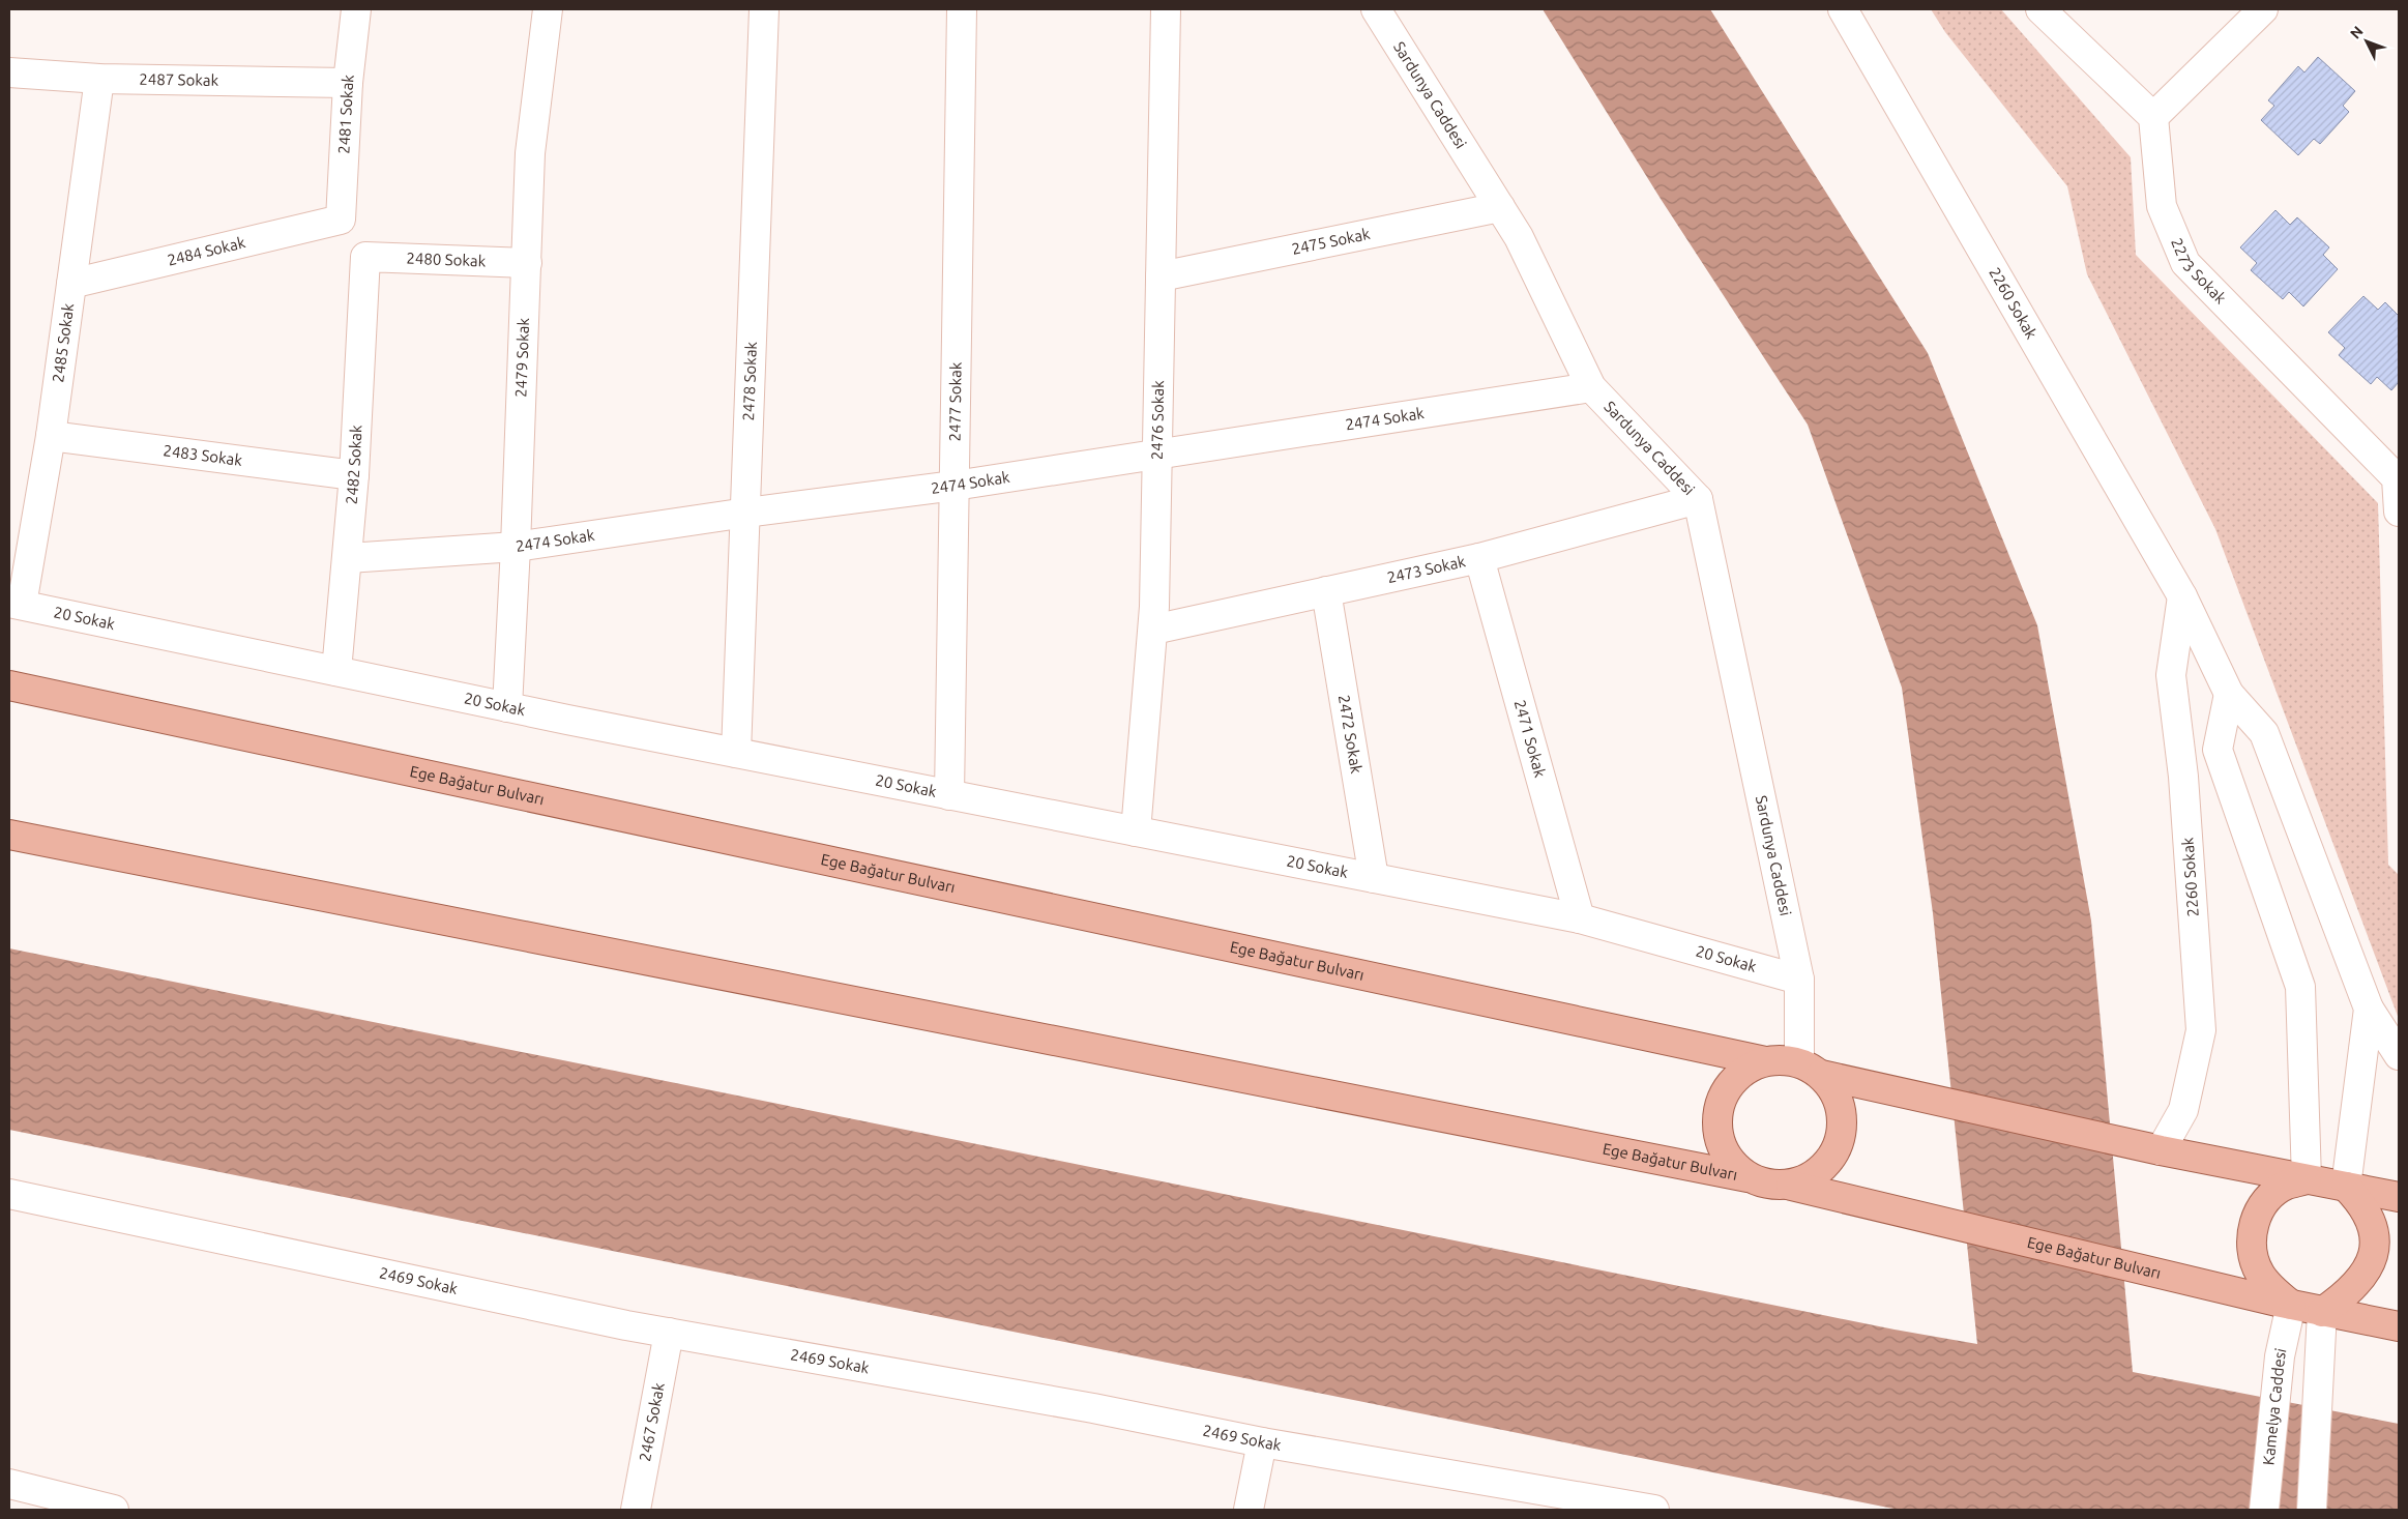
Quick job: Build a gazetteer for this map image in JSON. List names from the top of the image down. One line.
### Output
{"streets":{"main road":["Ege Bağatur Bulvarı"],"street":["2487 Sokak","Sardunya Caddesi","2481 Sokak","2475 Sokak","2484 Sokak","2480 Sokak","2273 Sokak","2260 Sokak","2485 Sokak","2479 Sokak","2478 Sokak","2477 Sokak","2474 Sokak","2476 Sokak","2483 Sokak","2482 Sokak","2473 Sokak","20 Sokak","2472 Sokak","2471 Sokak","2469 Sokak","Kamelya Caddesi","2467 Sokak"]},"crossings":[["2487 Sokak","2481 Sokak"],["2487 Sokak","2485 Sokak"],["Sardunya Caddesi","2475 Sokak"],["Sardunya Caddesi","2474 Sokak"],["Sardunya Caddesi","2473 Sokak"],["Sardunya Caddesi","20 Sokak"],["Sardunya Caddesi","Ege Bağatur Bulvarı"],["2481 Sokak","2484 Sokak"],["2475 Sokak","2476 Sokak"],["2484 Sokak","2485 Sokak"],["2480 Sokak","2479 Sokak"],["2480 Sokak","2482 Sokak"],["2260 Sokak","Ege Bağatur Bulvarı"],["2260 Sokak","Kamelya Caddesi"],["2485 Sokak","2483 Sokak"],["2485 Sokak","20 Sokak"],["2479 Sokak","2474 Sokak"],["2479 Sokak","20 Sokak"],["2478 Sokak","2474 Sokak"],["2478 Sokak","20 Sokak"],["2477 Sokak","2474 Sokak"],["2477 Sokak","20 Sokak"],["2474 Sokak","2476 Sokak"],["2474 Sokak","2482 Sokak"],["2476 Sokak","2473 Sokak"],["2476 Sokak","20 Sokak"],["2483 Sokak","2482 Sokak"],["2482 Sokak","20 Sokak"],["2473 Sokak","2472 Sokak"],["2473 Sokak","2471 Sokak"],["20 Sokak","2472 Sokak"],["20 Sokak","2471 Sokak"],["Ege Bağatur Bulvarı","Kamelya Caddesi"],["2469 Sokak","2467 Sokak"]],"north":"top left"}
